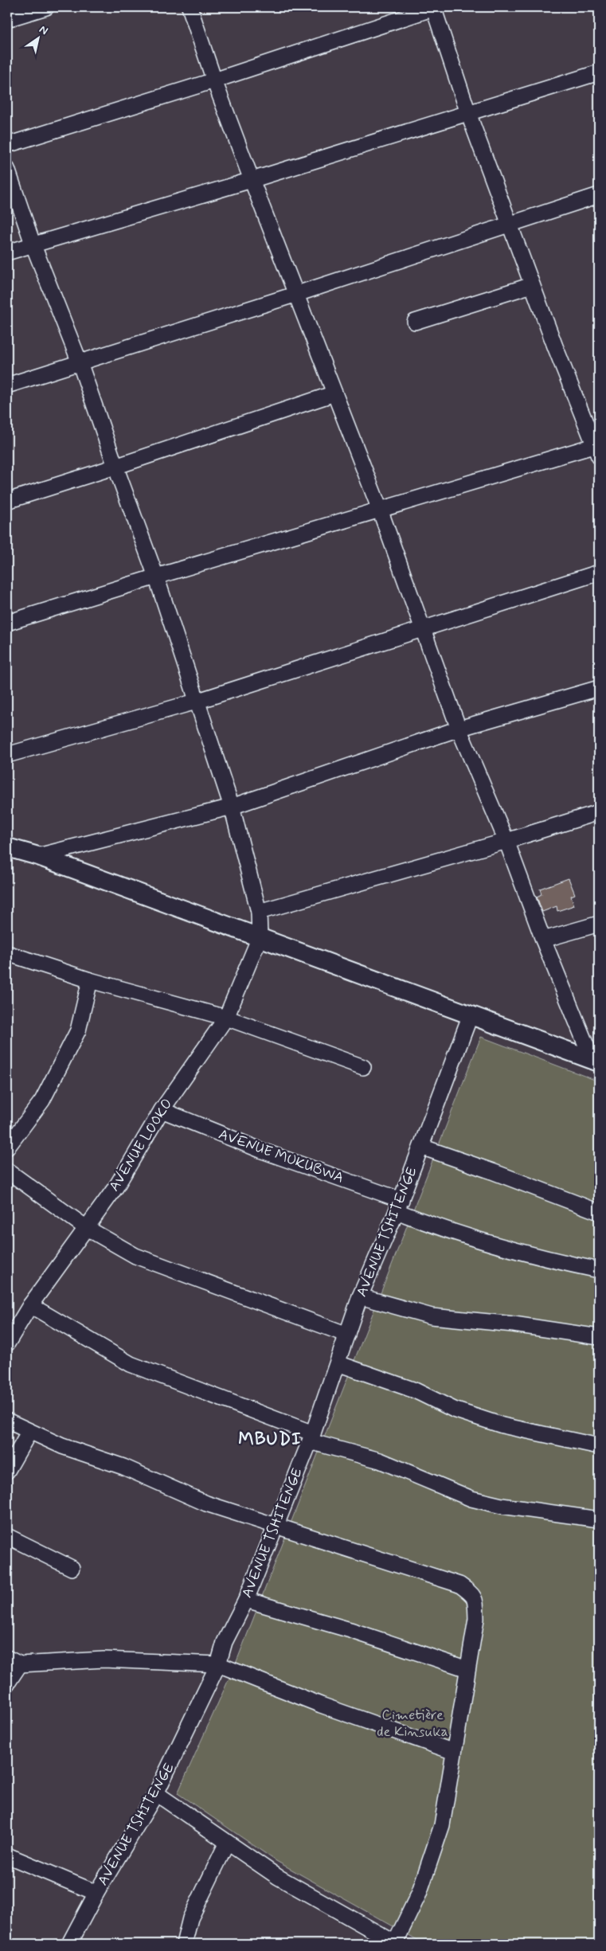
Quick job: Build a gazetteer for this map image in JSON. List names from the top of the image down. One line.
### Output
{"streets":{"street":["AVENUE LOOKO","AVENUE MUKUBWA","AVENUE TSHITENGE"]},"crossings":[["AVENUE LOOKO","AVENUE MUKUBWA"],["AVENUE MUKUBWA","AVENUE TSHITENGE"]],"districts":["MBUDI"],"parks":["Cimetière de Kinsuka"],"north":"top right"}
